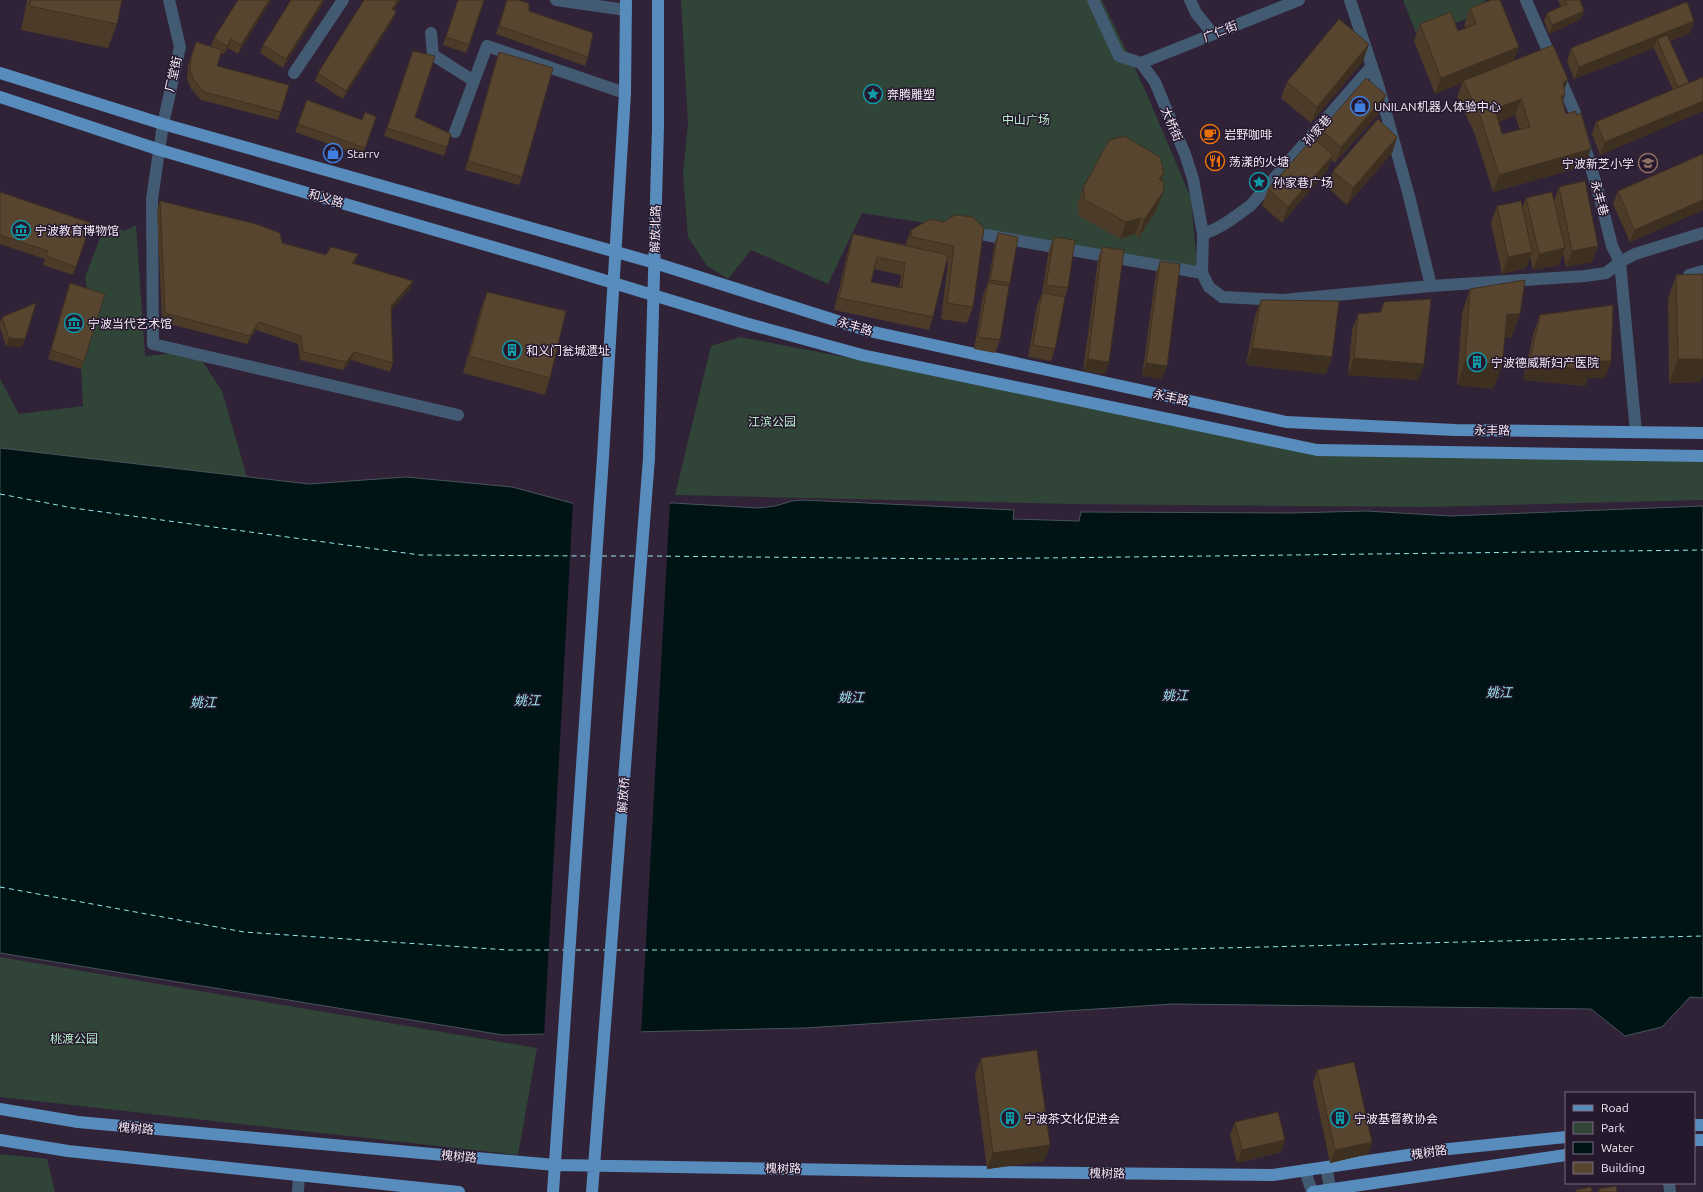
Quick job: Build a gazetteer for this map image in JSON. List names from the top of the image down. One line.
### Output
{"streets":{"main road":["和义路","解放北路","永丰路","解放桥","槐树路"],"street":["广仁街","厂堂街","大桥街","孙家巷","永丰巷"]},"crossings":[["广仁街","大桥街"],["厂堂街","和义路"],["大桥街","孙家巷"],["和义路","解放北路"],["和义路","永丰路"],["永丰巷","永丰路"],["解放北路","永丰路"],["解放北路","解放桥"],["解放桥","槐树路"]],"water":["姚江"],"parks":["中山广场","江滨公园","桃渡公园"],"places":{"place":["奔腾雕塑","孙家巷广场"],"shop":["UNILAN机器人体验中心","Starrv"],"cafe":["岩野咖啡"],"restaurant":["荡漾的火塘"],"school or university":["宁波新芝小学"],"museum":["宁波教育博物馆","宁波当代艺术馆"],"building":["和义门瓮城遗址","宁波德威斯妇产医院","宁波茶文化促进会","宁波基督教协会"]},"legend":["Road","Park","Water","Building"]}
